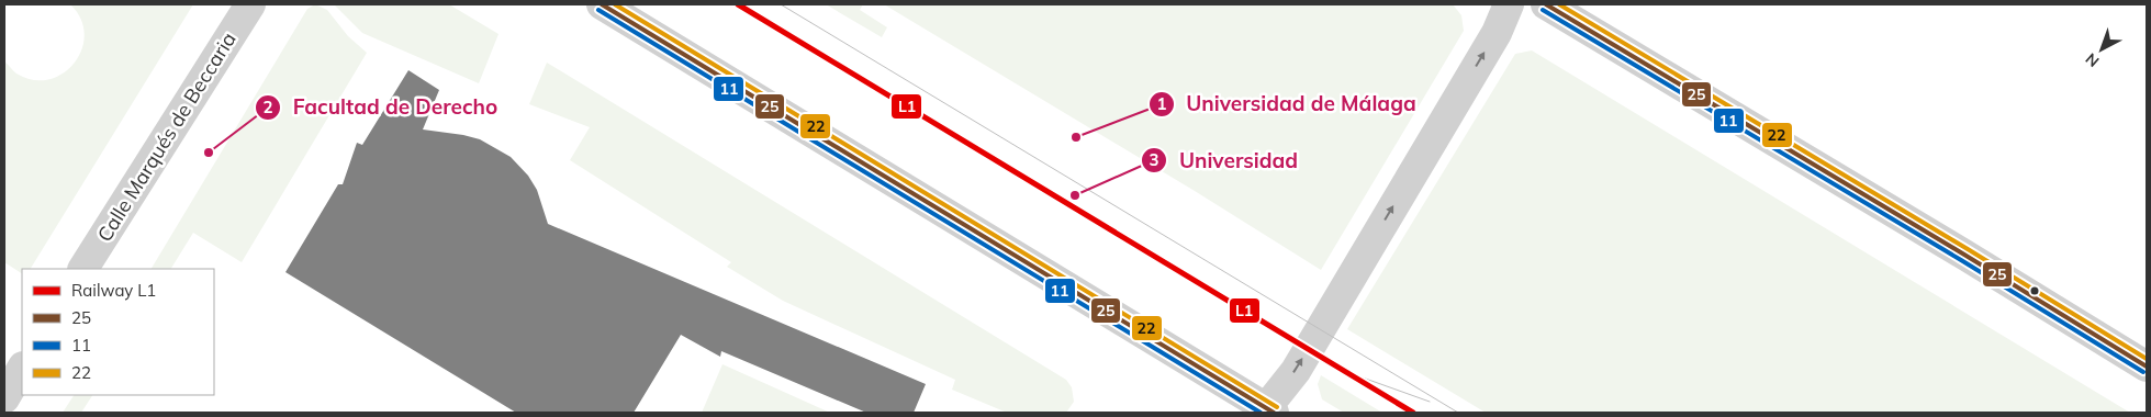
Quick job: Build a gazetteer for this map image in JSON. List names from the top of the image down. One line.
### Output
{"streets":{"street":["Calle Marqués de Beccaria"]},"places":["Universidad de Málaga","Facultad de Derecho","Universidad"],"lines":["rail line L1","transit line 25","transit line 22","transit line 11"],"legend":["Railway L1","25","11","22"],"north":"bottom left"}
